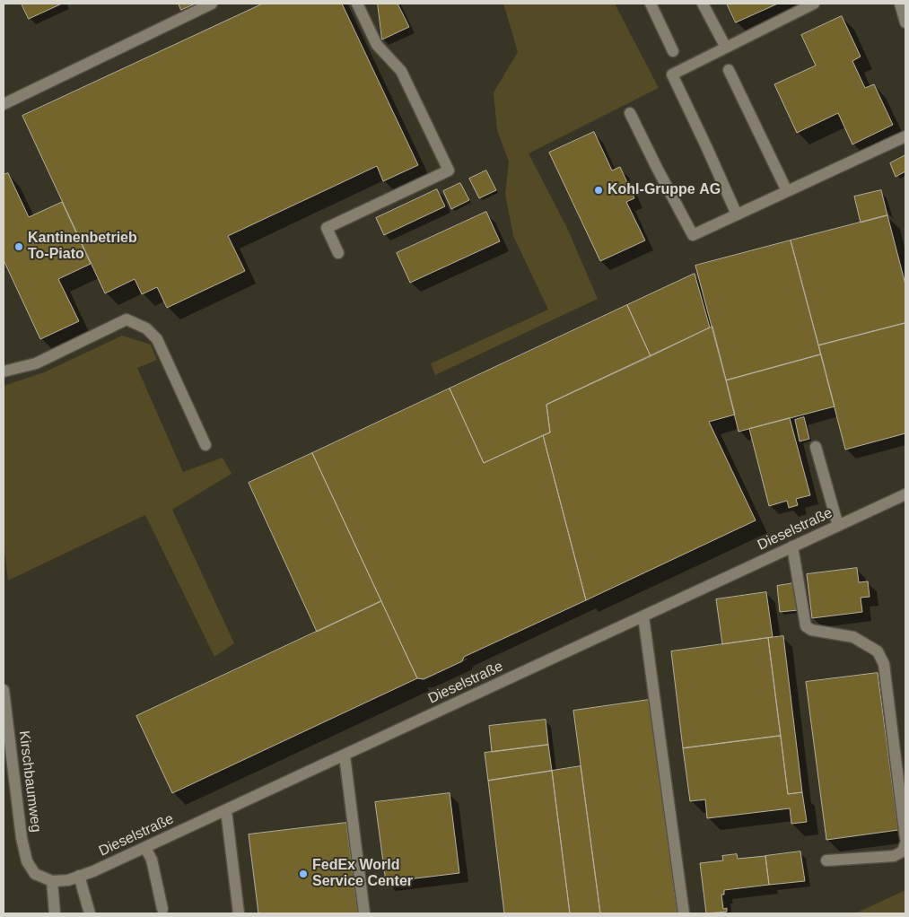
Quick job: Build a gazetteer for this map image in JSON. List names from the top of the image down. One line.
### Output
{"streets":{"street":["Dieselstraße","Kirschbaumweg"]},"crossings":[["Dieselstraße","Kirschbaumweg"]],"places":["Kohl-Gruppe AG","Kantinenbetrieb To-Piato","FedEx World Service Center"]}
